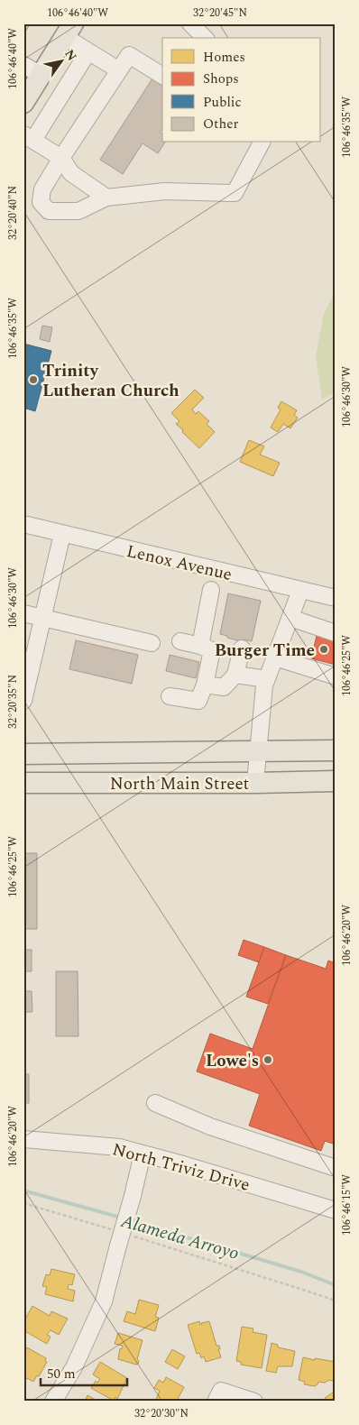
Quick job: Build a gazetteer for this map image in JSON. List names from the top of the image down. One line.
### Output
{"streets":{"main road":["North Main Street"],"street":["Lenox Avenue","North Triviz Drive"]},"water":["Alameda Arroyo"],"places":["Trinity Lutheran Church","Burger Time","Lowe's"],"legend":["Homes","Shops","Public","Other"],"scale_bar":"50 m","north":"top right","coordinates":["106°46'40\"W","32°20'45\"N","106°46'35\"W","32°20'40\"N","106°46'30\"W","106°46'25\"W","32°20'35\"N","106°46'20\"W","106°46'15\"W","32°20'30\"N"]}
